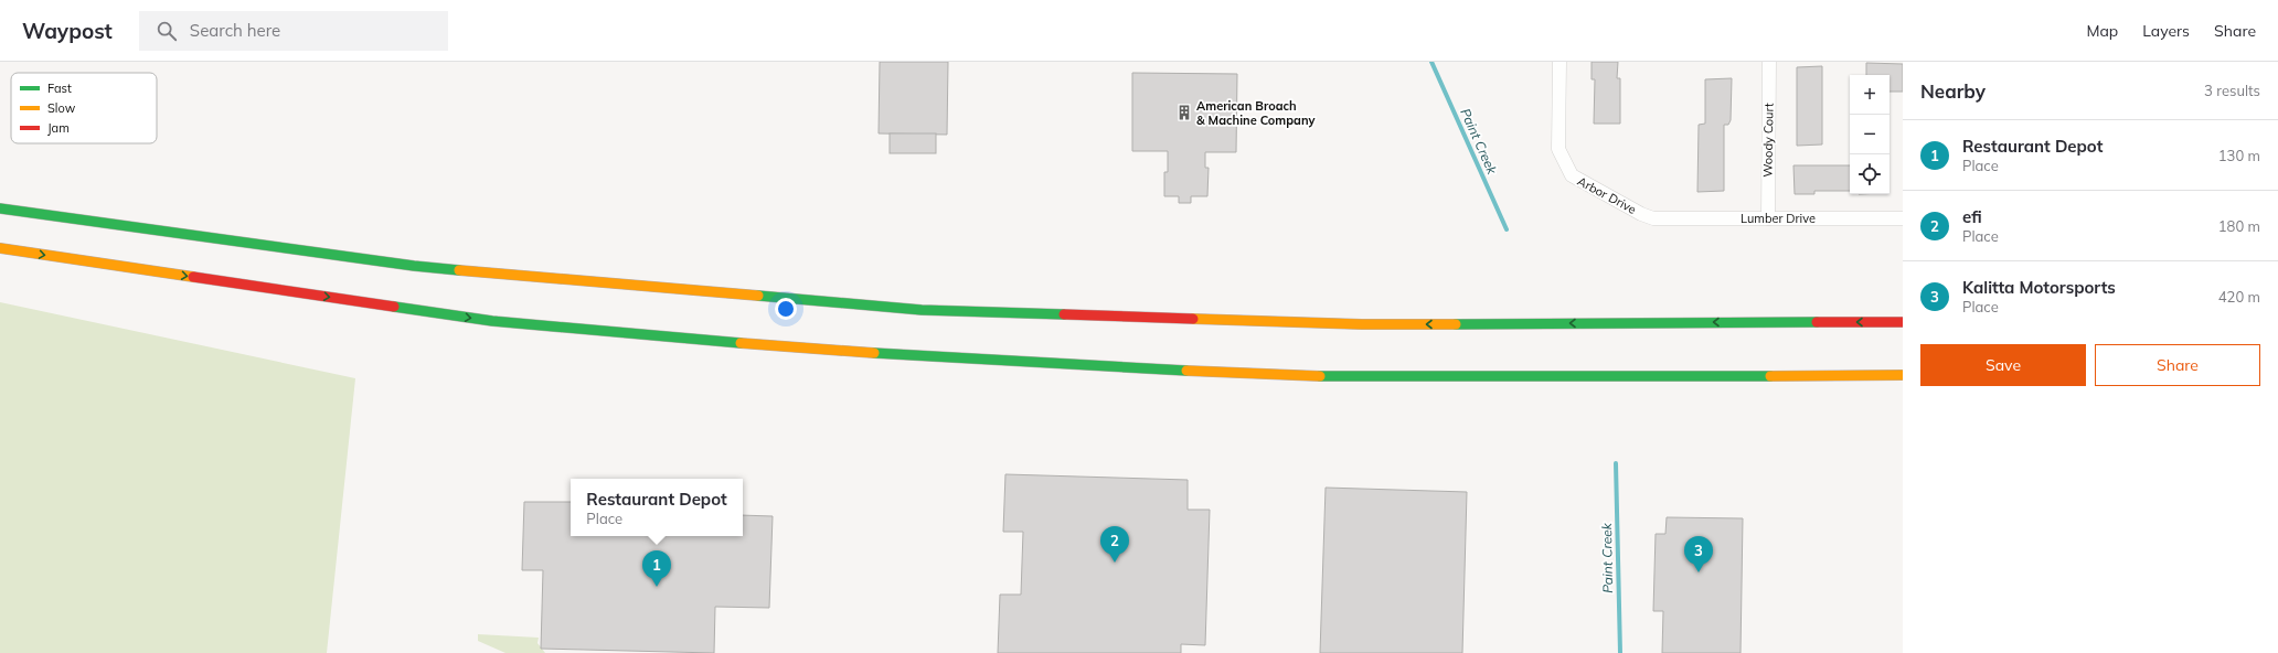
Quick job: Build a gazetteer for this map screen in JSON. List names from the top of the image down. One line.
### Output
{"streets":{"street":["Woody Court","Arbor Drive","Lumber Drive"]},"crossings":[["Woody Court","Lumber Drive"],["Arbor Drive","Lumber Drive"]],"water":["Paint Creek"],"places":{"building":["American Broach & Machine Company"]},"legend":["Fast","Slow","Jam"],"page":{"header":"Waypost","search":"Search here","nav":["Map","Layers","Share"],"heading":["Nearby","3 results"],"map_buttons":["+","−"],"list":[{"mark":"1","name":"Restaurant Depot","note":"Place","value":"130 m"},{"mark":"2","name":"efi","note":"Place","value":"180 m"},{"mark":"3","name":"Kalitta Motorsports","note":"Place","value":"420 m"}],"buttons":["Save","Share"],"popup":["Restaurant Depot","Place"],"pins":["2","3","1"]}}
